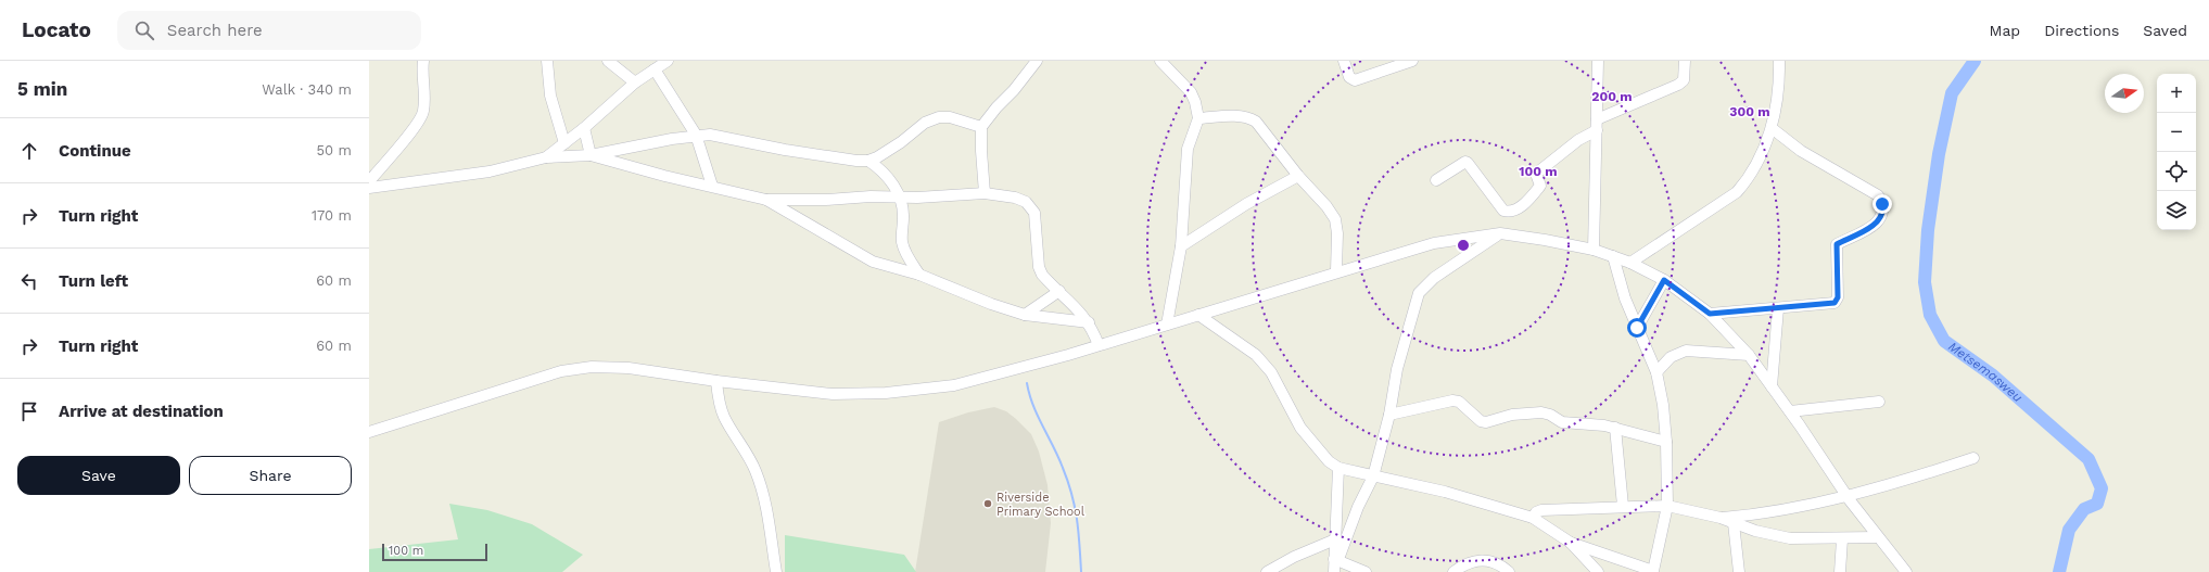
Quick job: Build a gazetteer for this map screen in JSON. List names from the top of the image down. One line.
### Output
{"water":["Metsemasweu"],"places":["Riverside Primary School"],"scale_bar":"100 m","north":"right","page":{"header":"Locato","search":"Search here","nav":["Map","Directions","Saved"],"heading":["5 min","Walk · 340 m"],"map_buttons":["+","−"],"list":[["Continue","50 m"],["Turn right","170 m"],["Turn left","60 m"],["Turn right","60 m"],"Arrive at destination"],"buttons":["Save","Share"],"scale":"100 m"},"rings":["200 m","300 m","100 m"]}
